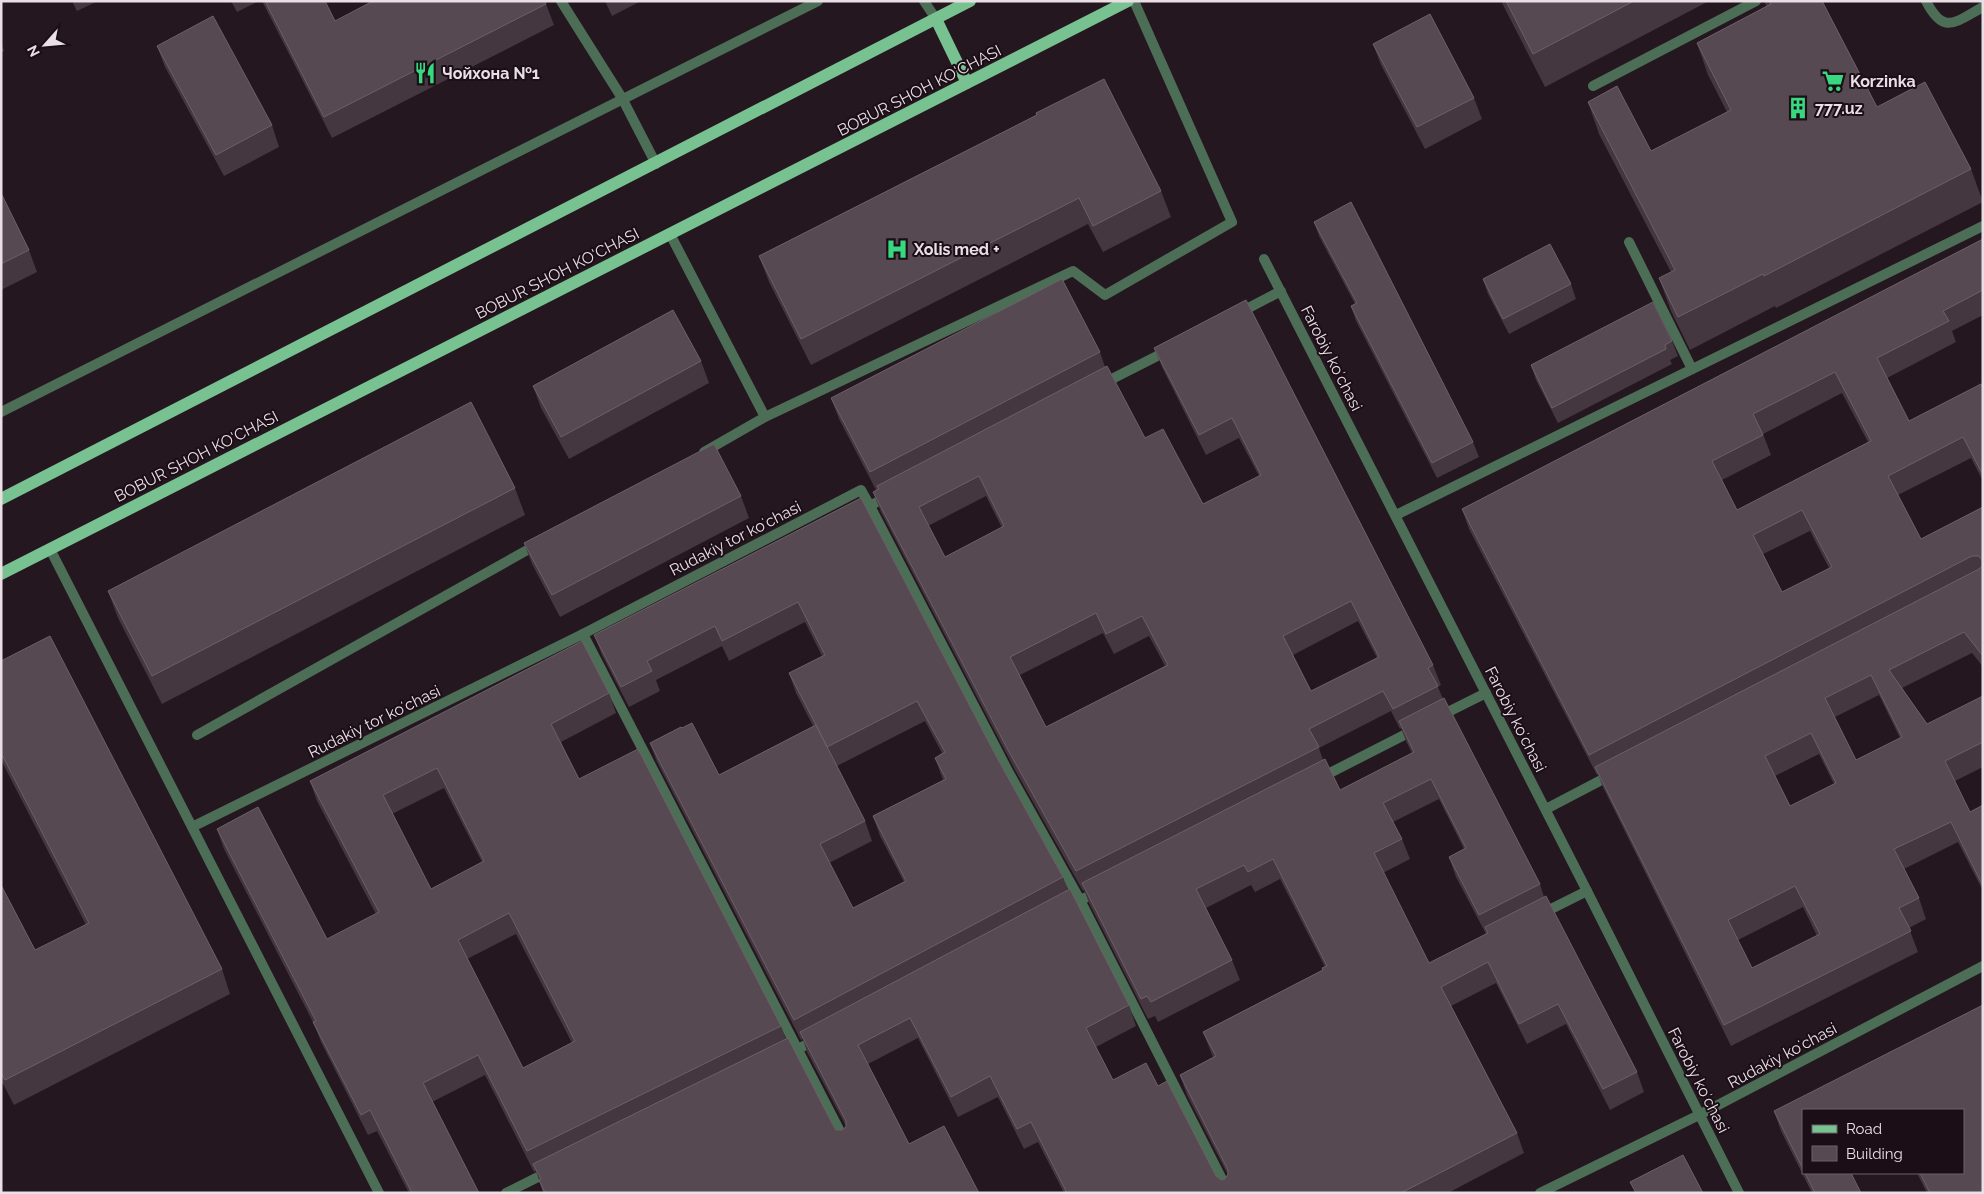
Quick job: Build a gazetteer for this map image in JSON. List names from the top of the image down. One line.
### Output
{"streets":{"main road":["BOBUR SHOH KO'CHASI"],"street":["Farobiy koʻchasi","Rudakiy tor koʻchasi","Rudakiy koʻchasi"]},"crossings":[["Farobiy koʻchasi","Rudakiy koʻchasi"]],"places":{"restaurant":["Чойхона №1"],"supermarket":["Korzinka"],"building":["777.uz"],"hospital":["Xolis med +"]},"legend":["Road","Building"],"north":"bottom left"}
